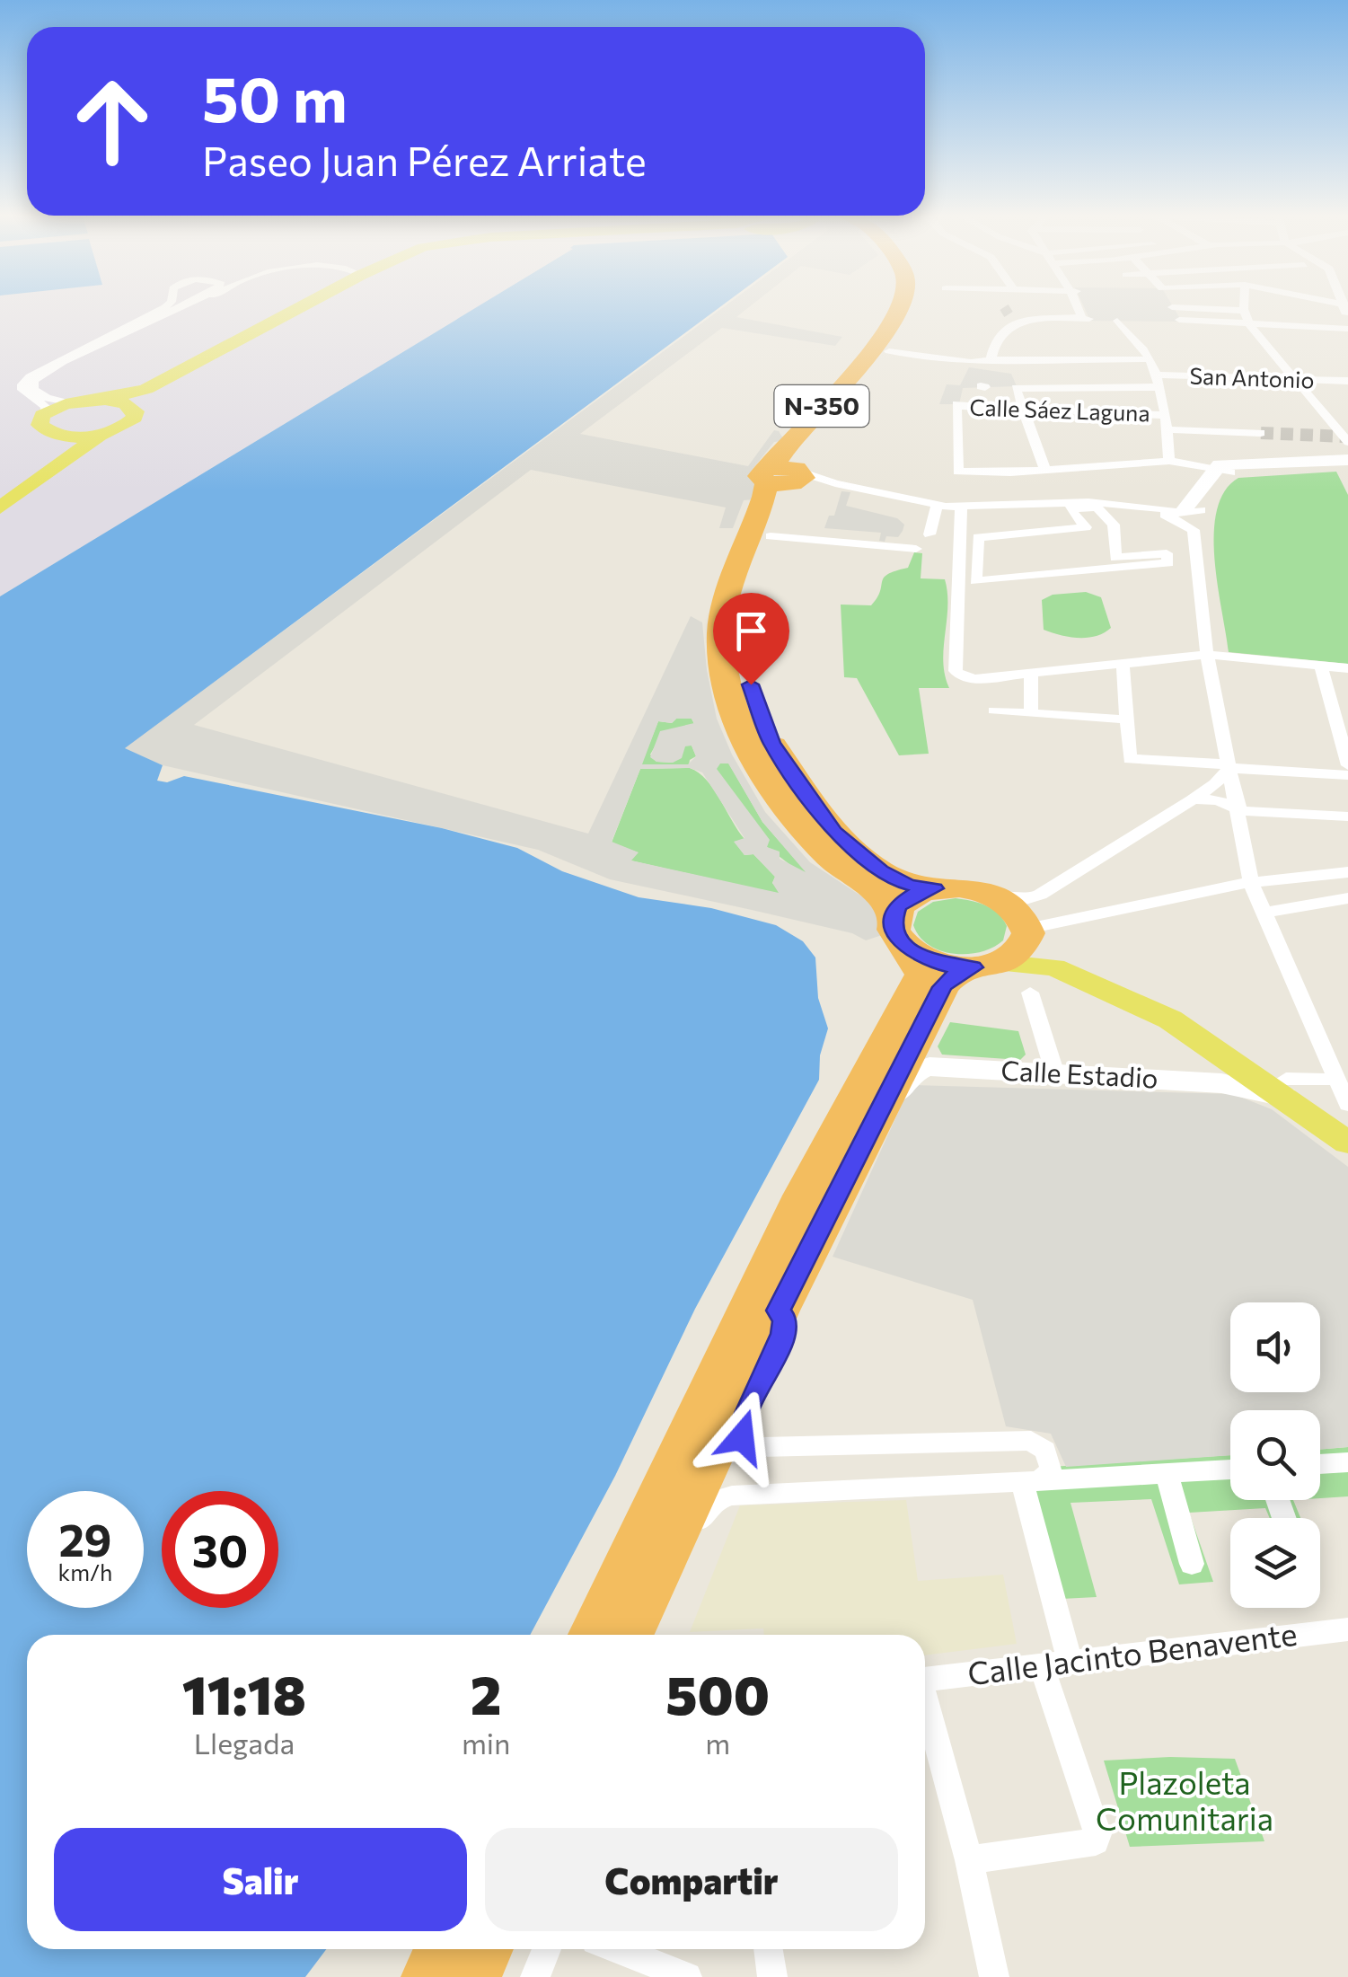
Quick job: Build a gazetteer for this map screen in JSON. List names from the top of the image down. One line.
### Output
{"streets":{"highway":["N-350"],"street":["San Antonio","Calle Sáez Laguna","Calle Estadio","Calle Jacinto Benavente"]},"crossings":[["San Antonio","Calle Sáez Laguna"]],"parks":["Plazoleta Comunitaria"],"page":{"turn":["50 m","Paseo Juan Pérez Arriate"],"speed":"29 km/h","limit":"30","eta":["11:18","Llegada","2","min","500","m"],"buttons":["Salir","Compartir"]}}
